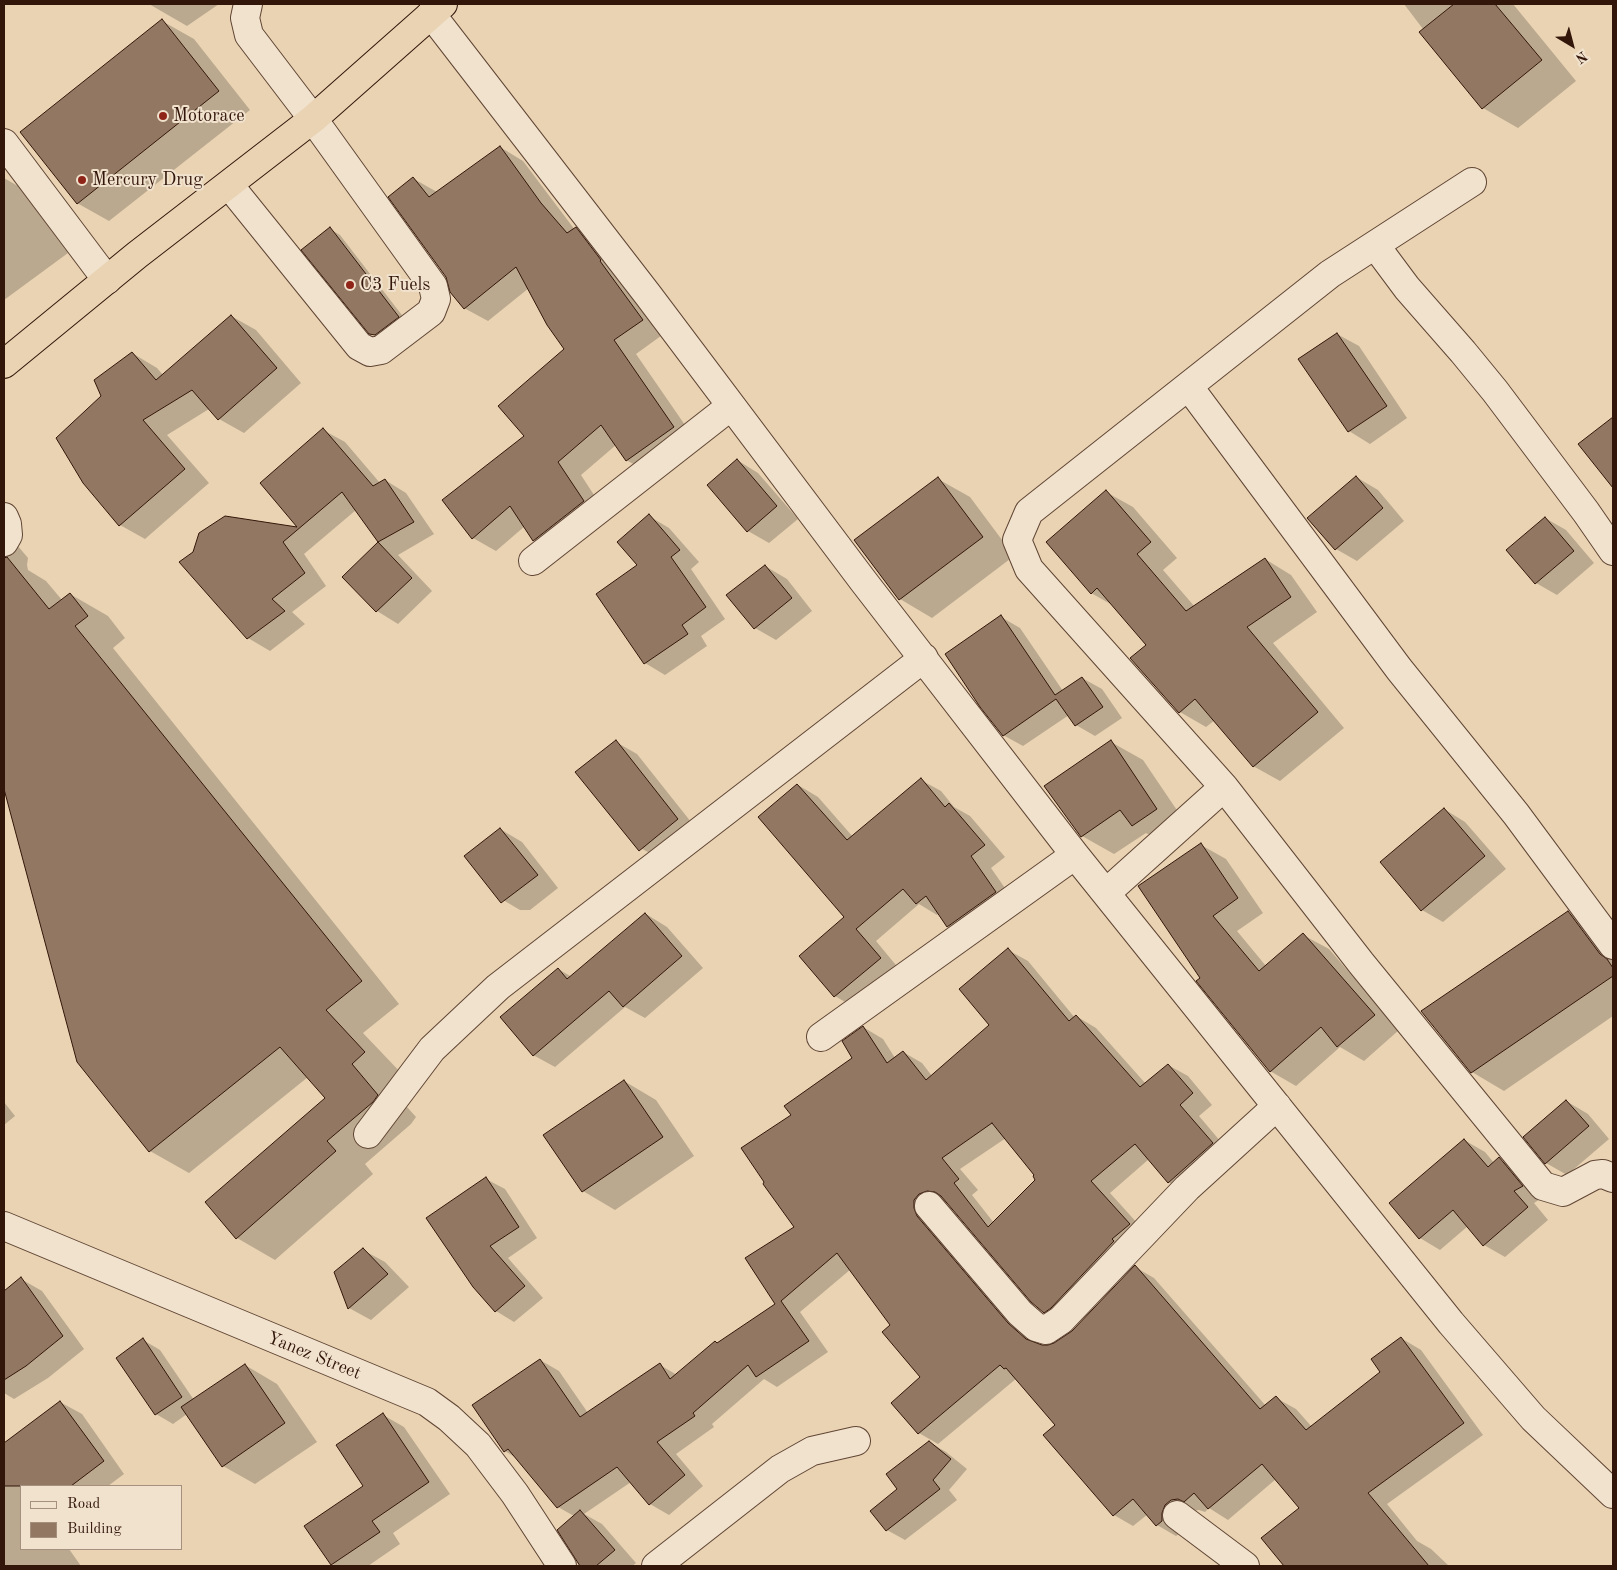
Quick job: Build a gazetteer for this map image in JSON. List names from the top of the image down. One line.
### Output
{"streets":{"street":["Yanez Street"]},"places":["Motorace","Mercury Drug","C3 Fuels"],"legend":["Road","Building"],"north":"bottom right"}
